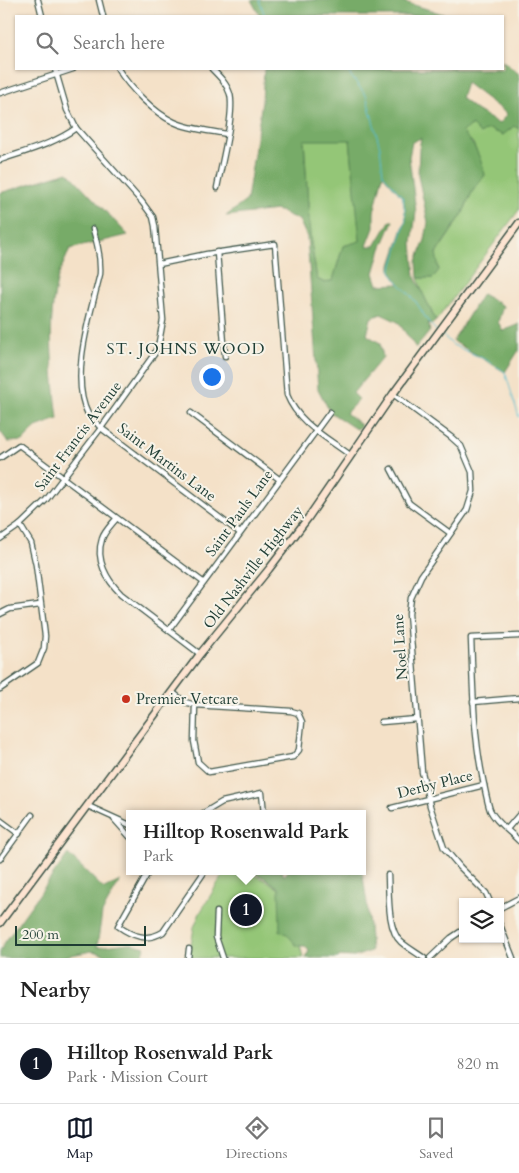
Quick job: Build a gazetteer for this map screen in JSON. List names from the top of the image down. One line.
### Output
{"streets":{"main road":["Old Nashville Highway"],"street":["Saint Francis Avenue","Saint Martins Lane","Saint Pauls Lane","Noel Lane","Derby Place"]},"crossings":[["Saint Francis Avenue","Saint Martins Lane"],["Saint Martins Lane","Saint Pauls Lane"],["Old Nashville Highway","Noel Lane"],["Noel Lane","Derby Place"]],"districts":["ST. JOHNS WOOD"],"places":["Premier Vetcare"],"scale_bar":"200 m","page":{"search":"Search here","popup":["Hilltop Rosenwald Park","Park"],"pins":"1","scale":"200 m","heading":"Nearby","list":[{"mark":"1","name":"Hilltop Rosenwald Park","note":"Park · Mission Court","value":"820 m"}],"nav":["Map","Directions","Saved"]}}
